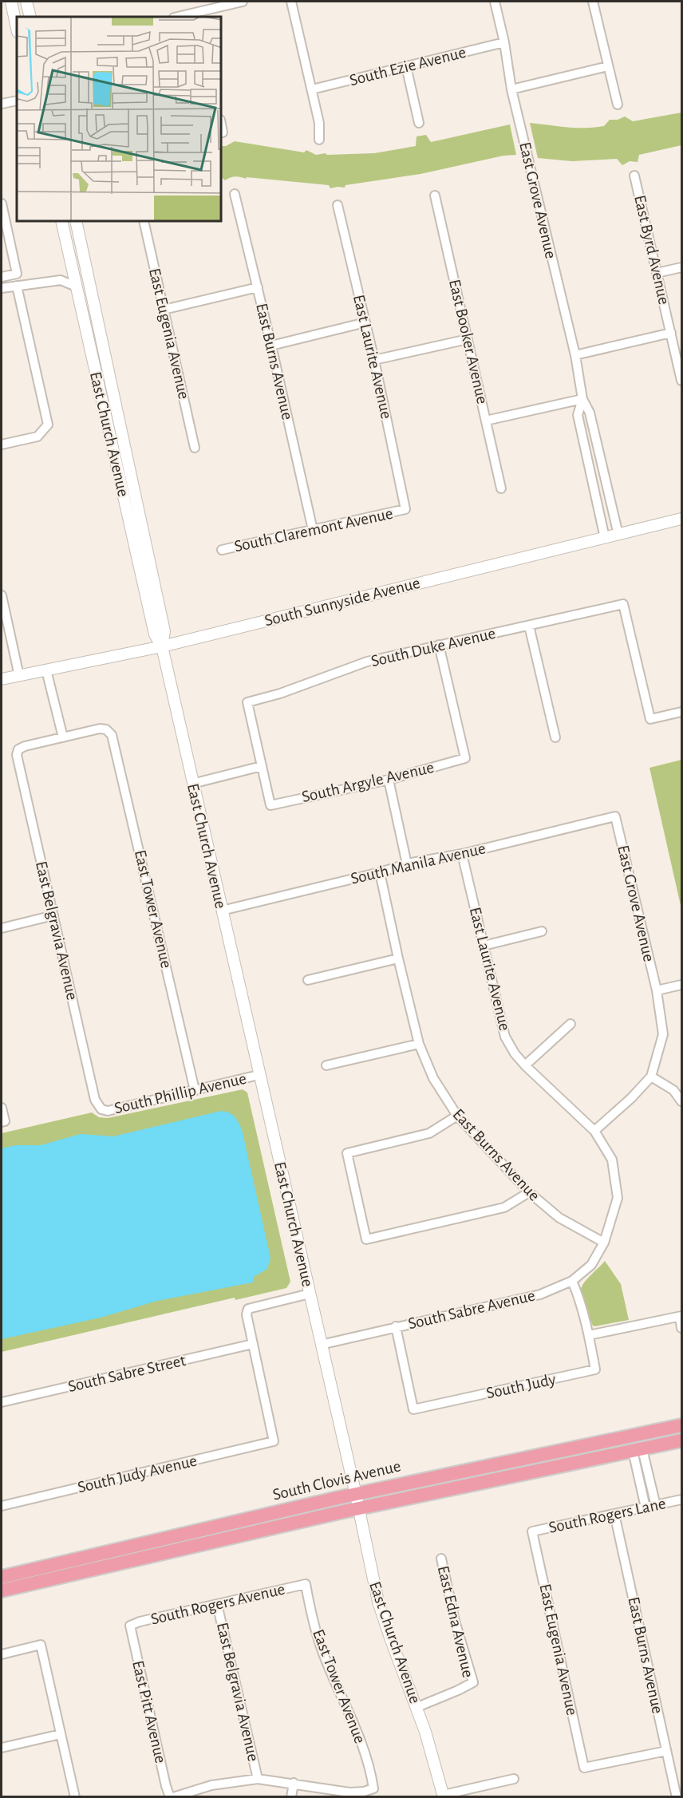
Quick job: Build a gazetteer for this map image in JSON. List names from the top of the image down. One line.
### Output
{"streets":{"main road":["South Clovis Avenue"],"street":["South Ezie Avenue","East Grove Avenue","East Byrd Avenue","East Eugenia Avenue","East Booker Avenue","East Laurite Avenue","East Burns Avenue","East Church Avenue","South Claremont Avenue","South Sunnyside Avenue","South Duke Avenue","South Argyle Avenue","South Manila Avenue","East Tower Avenue","East Belgravia Avenue","South Phillip Avenue","South Sabre Avenue","South Sabre Street","South Judy","South Judy Avenue","South Rogers Lane","South Rogers Avenue","East Edna Avenue","East Pitt Avenue"]},"crossings":[["South Ezie Avenue","East Grove Avenue"],["East Grove Avenue","South Sunnyside Avenue"],["East Grove Avenue","South Manila Avenue"],["East Eugenia Avenue","East Burns Avenue"],["East Eugenia Avenue","South Rogers Lane"],["East Laurite Avenue","East Burns Avenue"],["East Laurite Avenue","South Claremont Avenue"],["East Laurite Avenue","South Manila Avenue"],["East Laurite Avenue","South Sabre Avenue"],["East Burns Avenue","South Claremont Avenue"],["East Burns Avenue","South Manila Avenue"],["East Burns Avenue","South Sabre Avenue"],["East Burns Avenue","South Rogers Lane"],["East Church Avenue","South Sunnyside Avenue"],["East Church Avenue","South Manila Avenue"],["East Church Avenue","South Phillip Avenue"],["East Church Avenue","South Sabre Avenue"],["East Church Avenue","South Clovis Avenue"],["East Church Avenue","East Edna Avenue"],["South Duke Avenue","South Argyle Avenue"],["East Tower Avenue","East Belgravia Avenue"],["East Tower Avenue","South Phillip Avenue"],["East Tower Avenue","South Rogers Avenue"],["East Belgravia Avenue","South Phillip Avenue"],["East Belgravia Avenue","South Rogers Avenue"],["South Sabre Avenue","South Judy"],["South Sabre Street","South Judy Avenue"],["South Rogers Avenue","East Pitt Avenue"]]}
